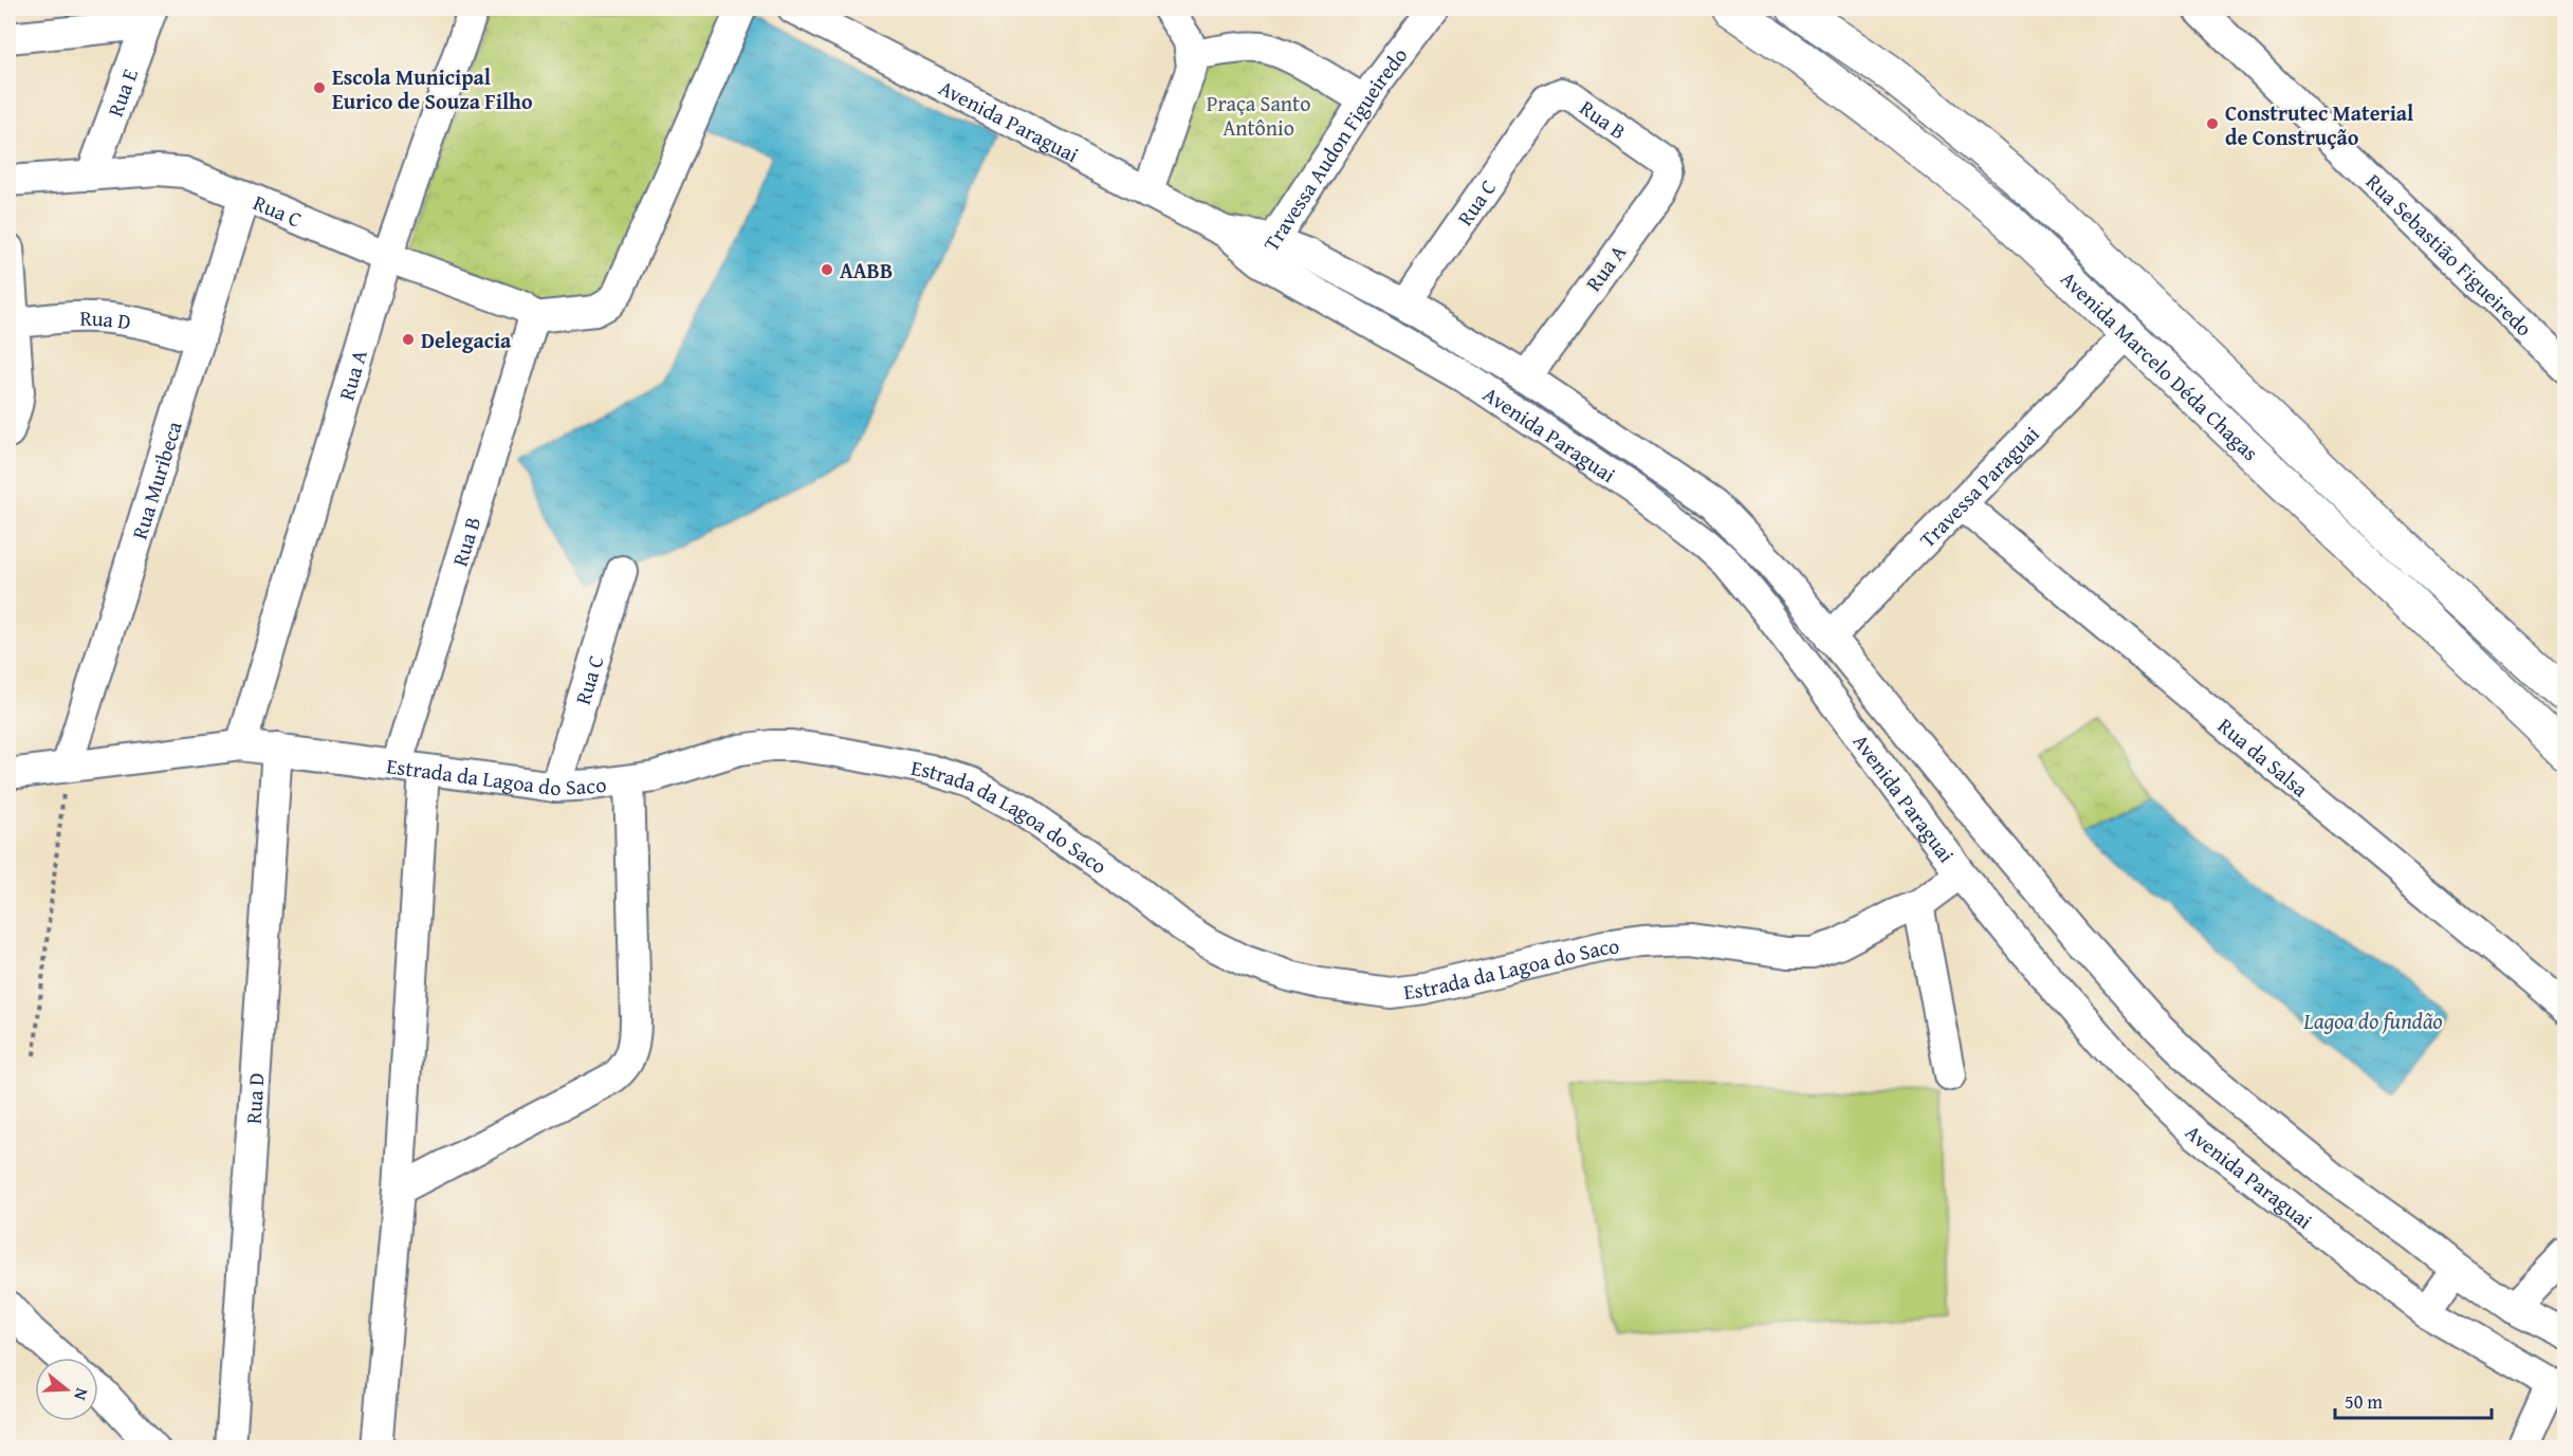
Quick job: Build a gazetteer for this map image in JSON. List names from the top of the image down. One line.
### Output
{"streets":{"main road":["Avenida Marcelo Déda Chagas"],"street":["Rua E","Rua B","Avenida Paraguai","Travessa Audon Figueiredo","Rua C","Rua Sebastião Figueiredo","Rua A","Rua D","Rua Muribeca","Travessa Paraguai","Rua da Salsa","Estrada da Lagoa do Saco"]},"crossings":[["Rua E","Rua C"],["Rua B","Rua C"],["Rua B","Rua A"],["Rua B","Estrada da Lagoa do Saco"],["Avenida Paraguai","Travessa Audon Figueiredo"],["Avenida Paraguai","Rua C"],["Avenida Paraguai","Rua A"],["Avenida Paraguai","Travessa Paraguai"],["Avenida Paraguai","Estrada da Lagoa do Saco"],["Rua C","Rua A"],["Rua C","Rua Muribeca"],["Rua C","Estrada da Lagoa do Saco"],["Rua A","Estrada da Lagoa do Saco"],["Rua D","Rua Muribeca"],["Rua D","Estrada da Lagoa do Saco"],["Avenida Marcelo Déda Chagas","Travessa Paraguai"],["Rua Muribeca","Estrada da Lagoa do Saco"],["Travessa Paraguai","Rua da Salsa"]],"water":["Lagoa do fundão"],"parks":["Praça Santo Antônio"],"places":["Escola Municipal Eurico de Souza Filho","Construtec Material de Construção","AABB","Delegacia"],"scale_bar":"50 m","north":"right"}
